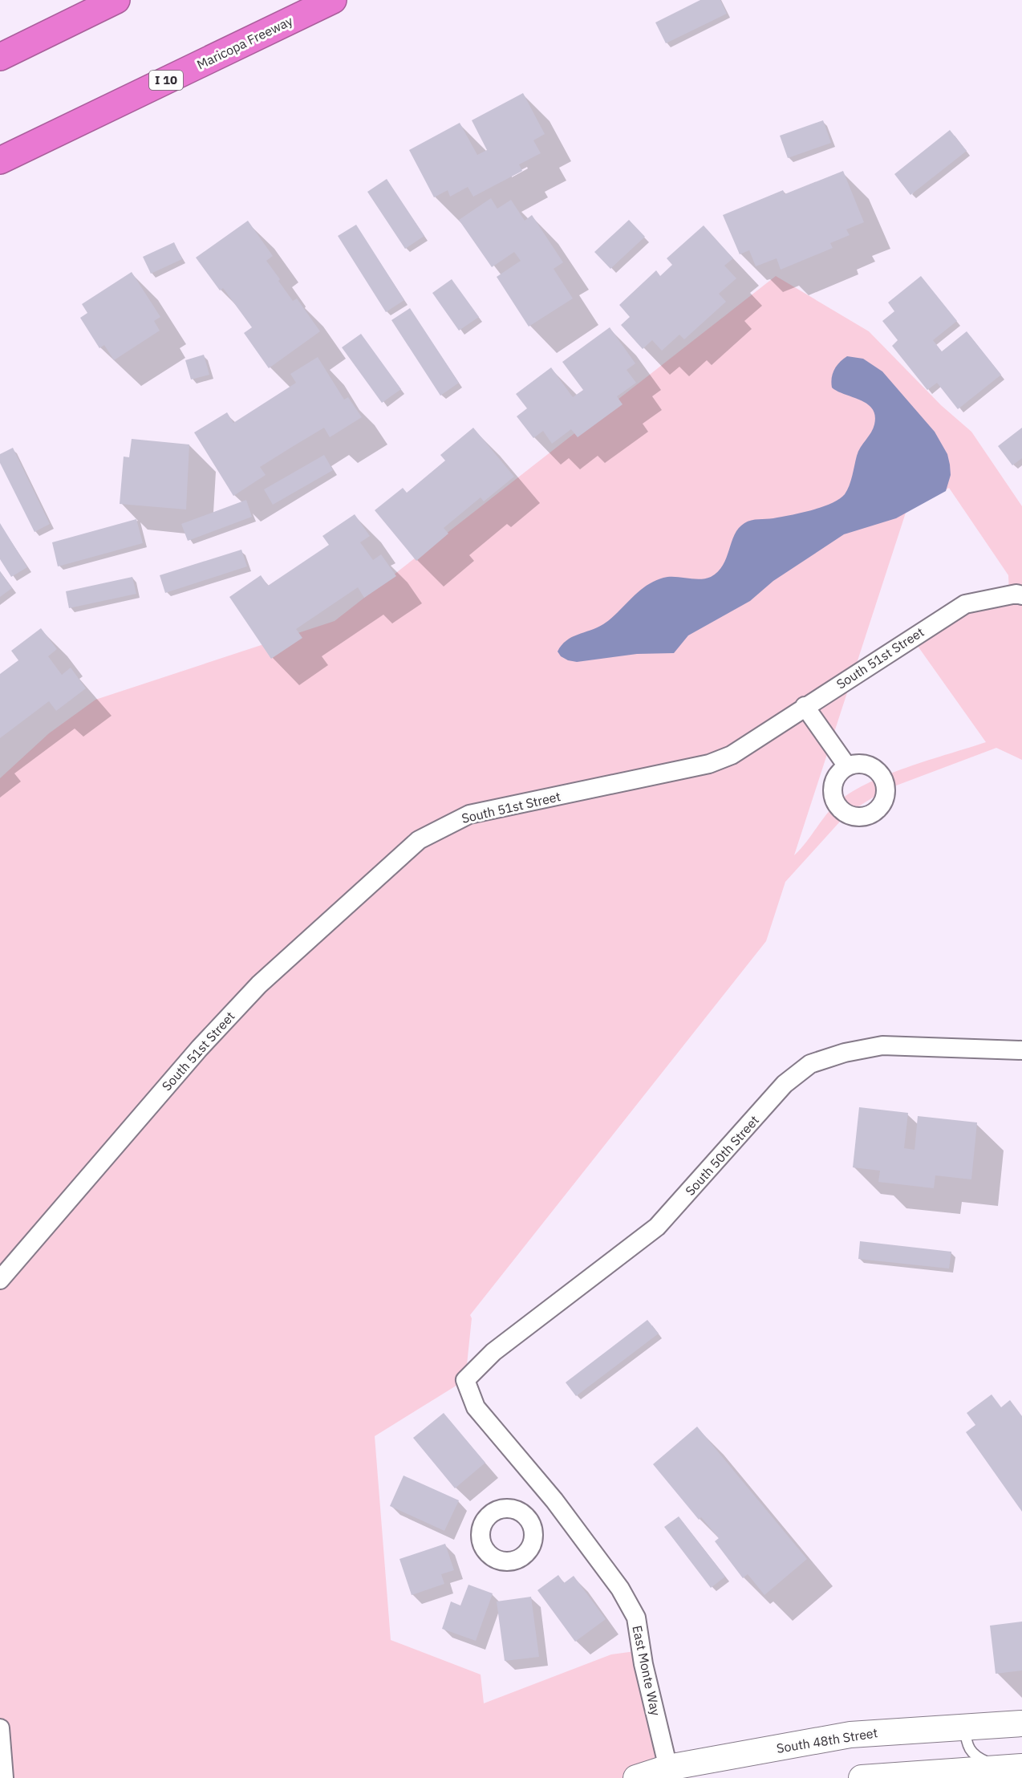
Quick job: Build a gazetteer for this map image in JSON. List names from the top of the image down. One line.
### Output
{"streets":{"highway":["Maricopa Freeway","I 10"],"main road":["South 48th Street"],"street":["South 51st Street","South 50th Street","East Monte Way"]},"crossings":[["South 50th Street","East Monte Way"],["East Monte Way","South 48th Street"]]}
